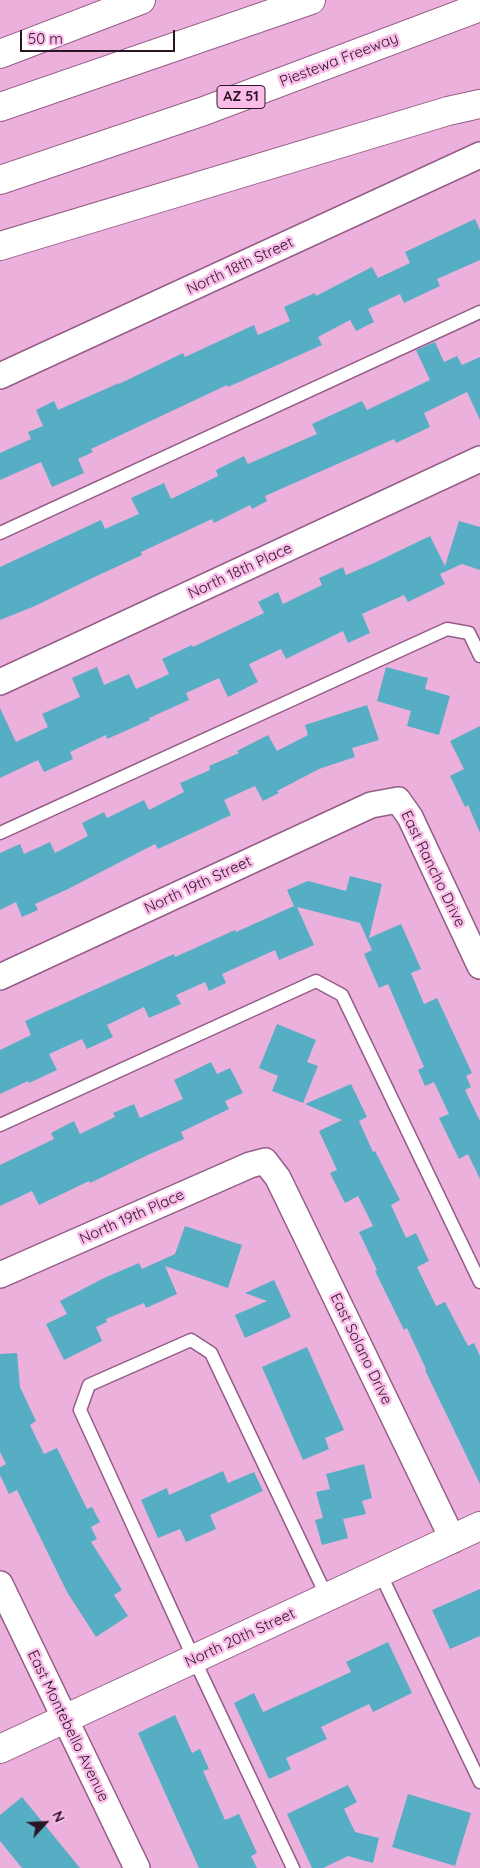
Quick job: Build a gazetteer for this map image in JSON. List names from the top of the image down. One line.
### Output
{"streets":{"main road":["Piestewa Freeway","AZ 51","North 20th Street"],"street":["North 18th Street","North 18th Place","East Rancho Drive","North 19th Street","North 19th Place","East Solano Drive","East Montebello Avenue"]},"crossings":[["East Rancho Drive","North 19th Street"],["North 19th Place","East Solano Drive"],["East Solano Drive","North 20th Street"],["North 20th Street","East Montebello Avenue"]],"scale_bar":"50 m","north":"top right"}
